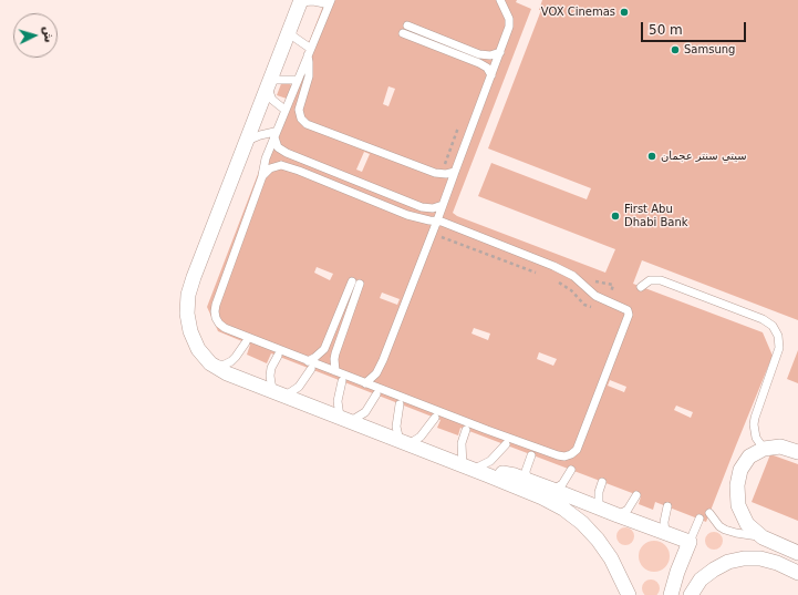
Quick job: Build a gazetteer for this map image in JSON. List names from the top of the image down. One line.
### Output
{"places":["VOX Cinemas","Samsung","سيتي سنتر عجمان","First Abu Dhabi Bank"],"scale_bar":"50 m","north":"right"}
